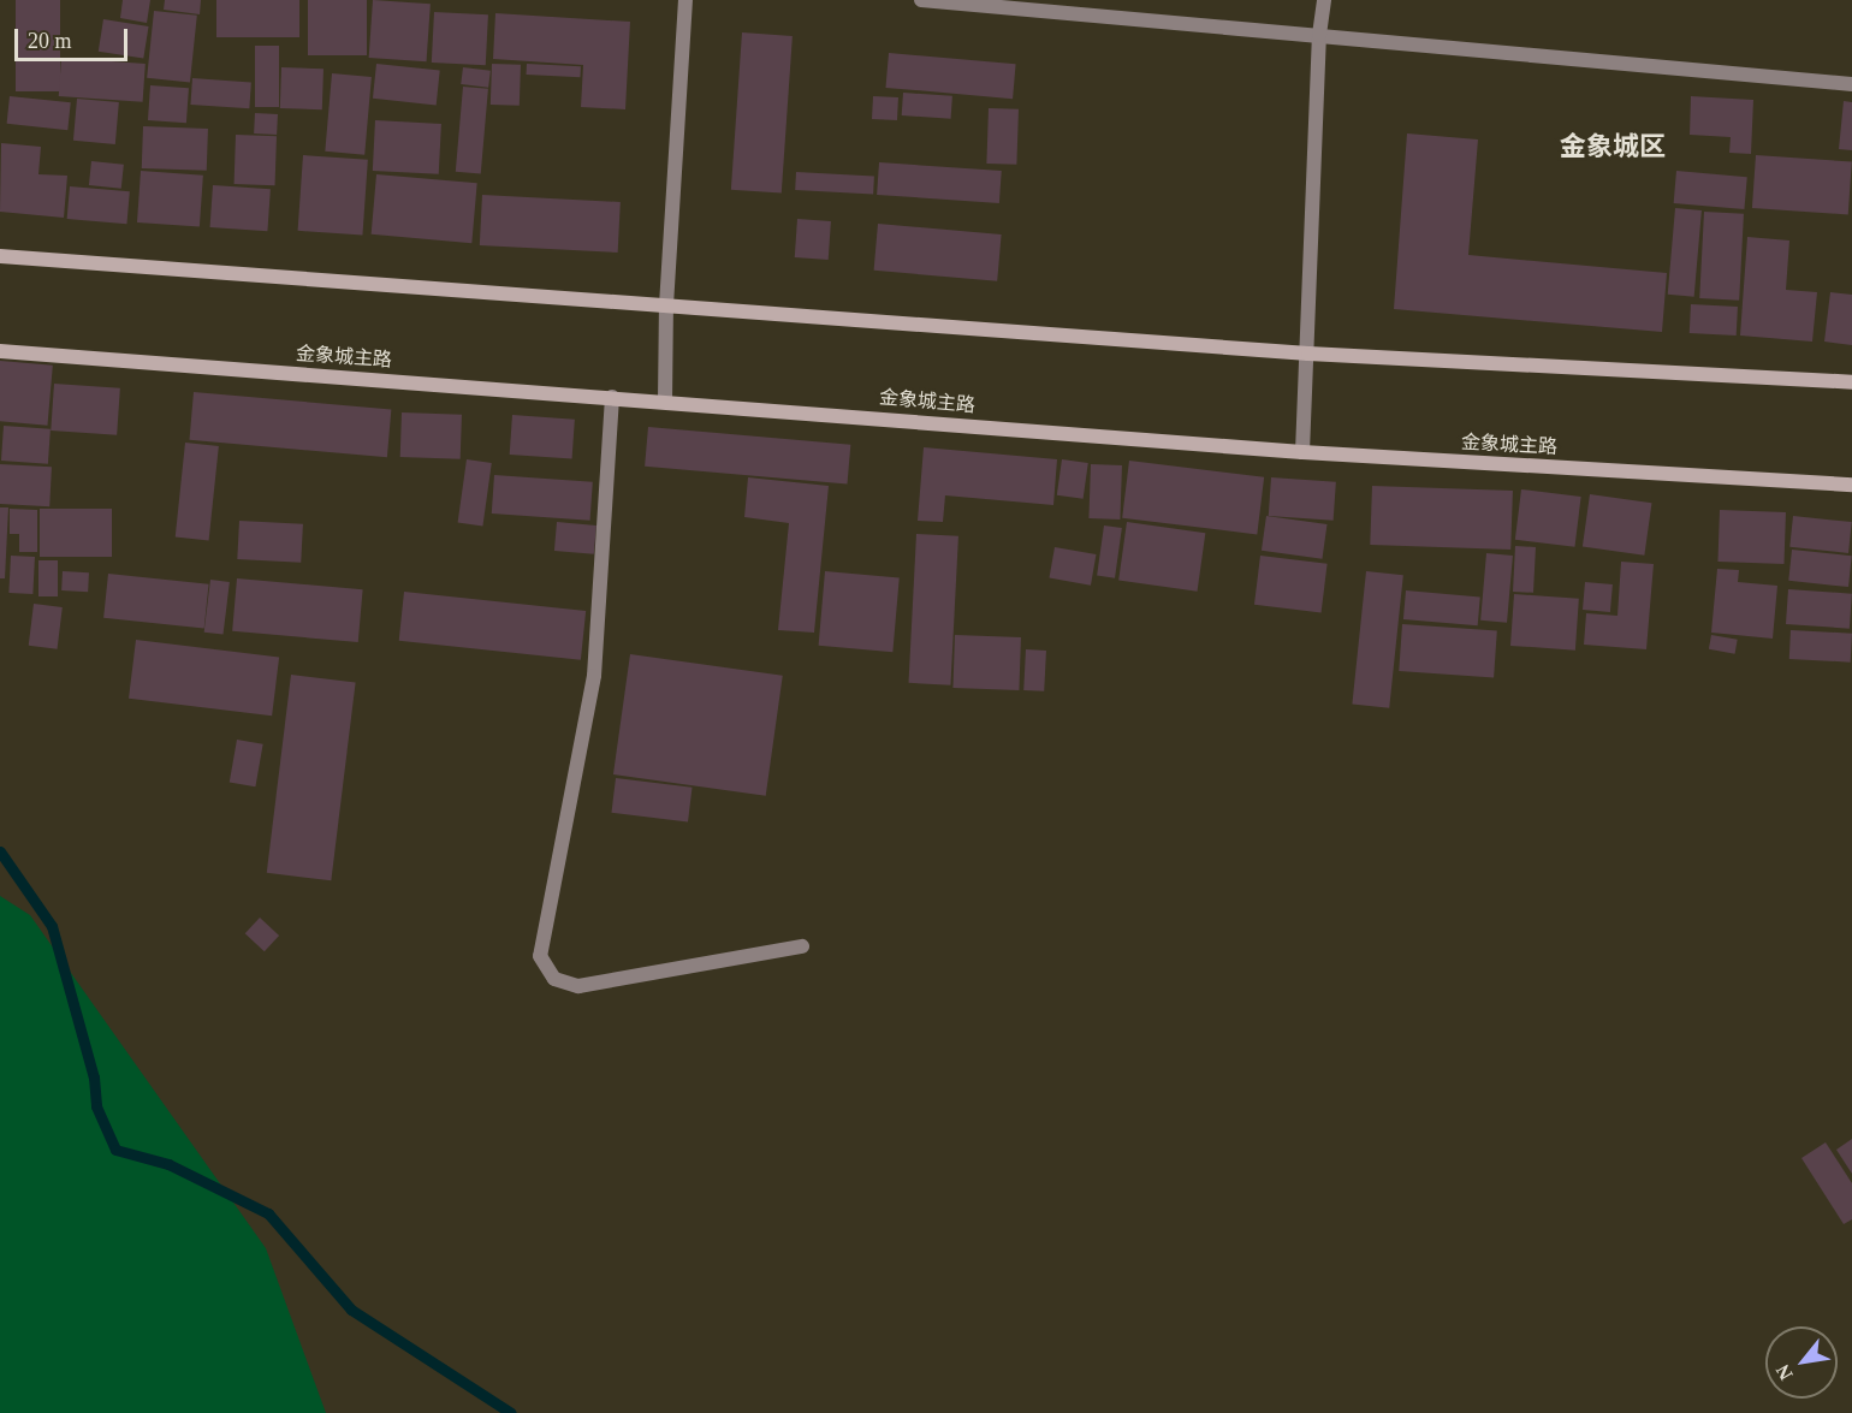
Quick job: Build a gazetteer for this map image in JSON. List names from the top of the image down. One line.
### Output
{"streets":{"main road":["金象城主路"]},"districts":["金象城区"],"scale_bar":"20 m","north":"bottom left"}
